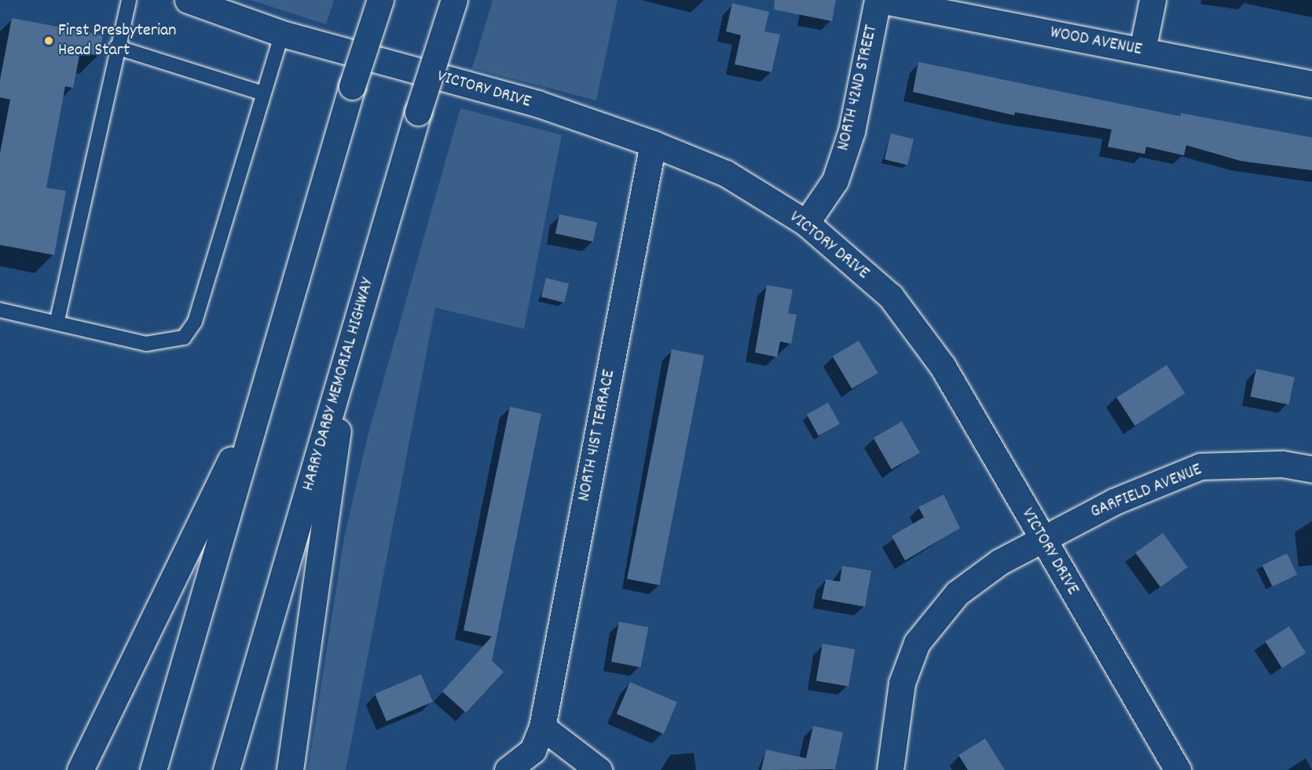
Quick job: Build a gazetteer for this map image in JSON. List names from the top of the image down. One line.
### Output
{"streets":{"main road":["WOOD AVENUE","NORTH 42ND STREET","VICTORY DRIVE","HARRY DARBY MEMORIAL HIGHWAY","NORTH 41ST TERRACE","GARFIELD AVENUE"]},"crossings":[["WOOD AVENUE","NORTH 42ND STREET"],["NORTH 42ND STREET","VICTORY DRIVE"],["VICTORY DRIVE","NORTH 41ST TERRACE"],["VICTORY DRIVE","GARFIELD AVENUE"]],"places":["First Presbyterian Head Start"]}
